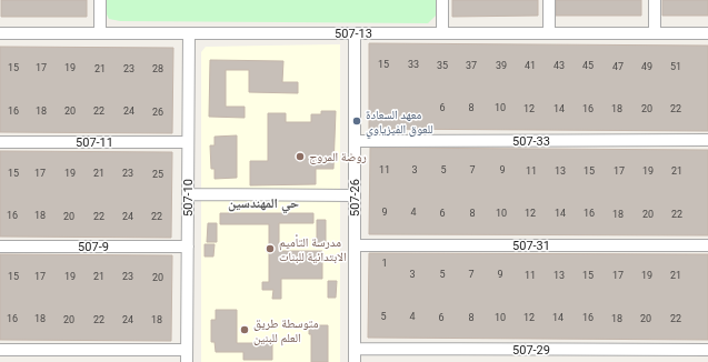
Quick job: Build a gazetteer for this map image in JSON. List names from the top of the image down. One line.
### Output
{"streets":{"street":["507-13","507-33","507-11","507-10","507-26","507-31","507-9","507-29"]},"crossings":[["507-13","507-10"],["507-13","507-26"],["507-33","507-26"],["507-11","507-10"],["507-10","507-9"],["507-26","507-31"],["507-26","507-29"]],"districts":["حي المهندسين"],"places":["معهد السعادة للعوق الفيزياوي","روضة المروج","مدرسة التأميم الابتدائية للبنات","متوسطة طريق العلم للبنين"],"house_numbers":["15","33","35","37","39","41","43","45","47","49","51","15","17","19","21","23","28","6","8","10","12","14","16","18","20","22","16","18","20","22","24","26","11","3","5","7","9","11","13","15","17","19","21","15","17","19","21","23","25","9","4","6","8","10","12","14","16","18","20","22","16","18","20","22","24","22","1","3","5","7","9","11","13","15","17","19","21","15","17","19","21","23","20","5","4","6","8","10","12","14","16","16","18","18","20","22","20","22","24","18"]}
